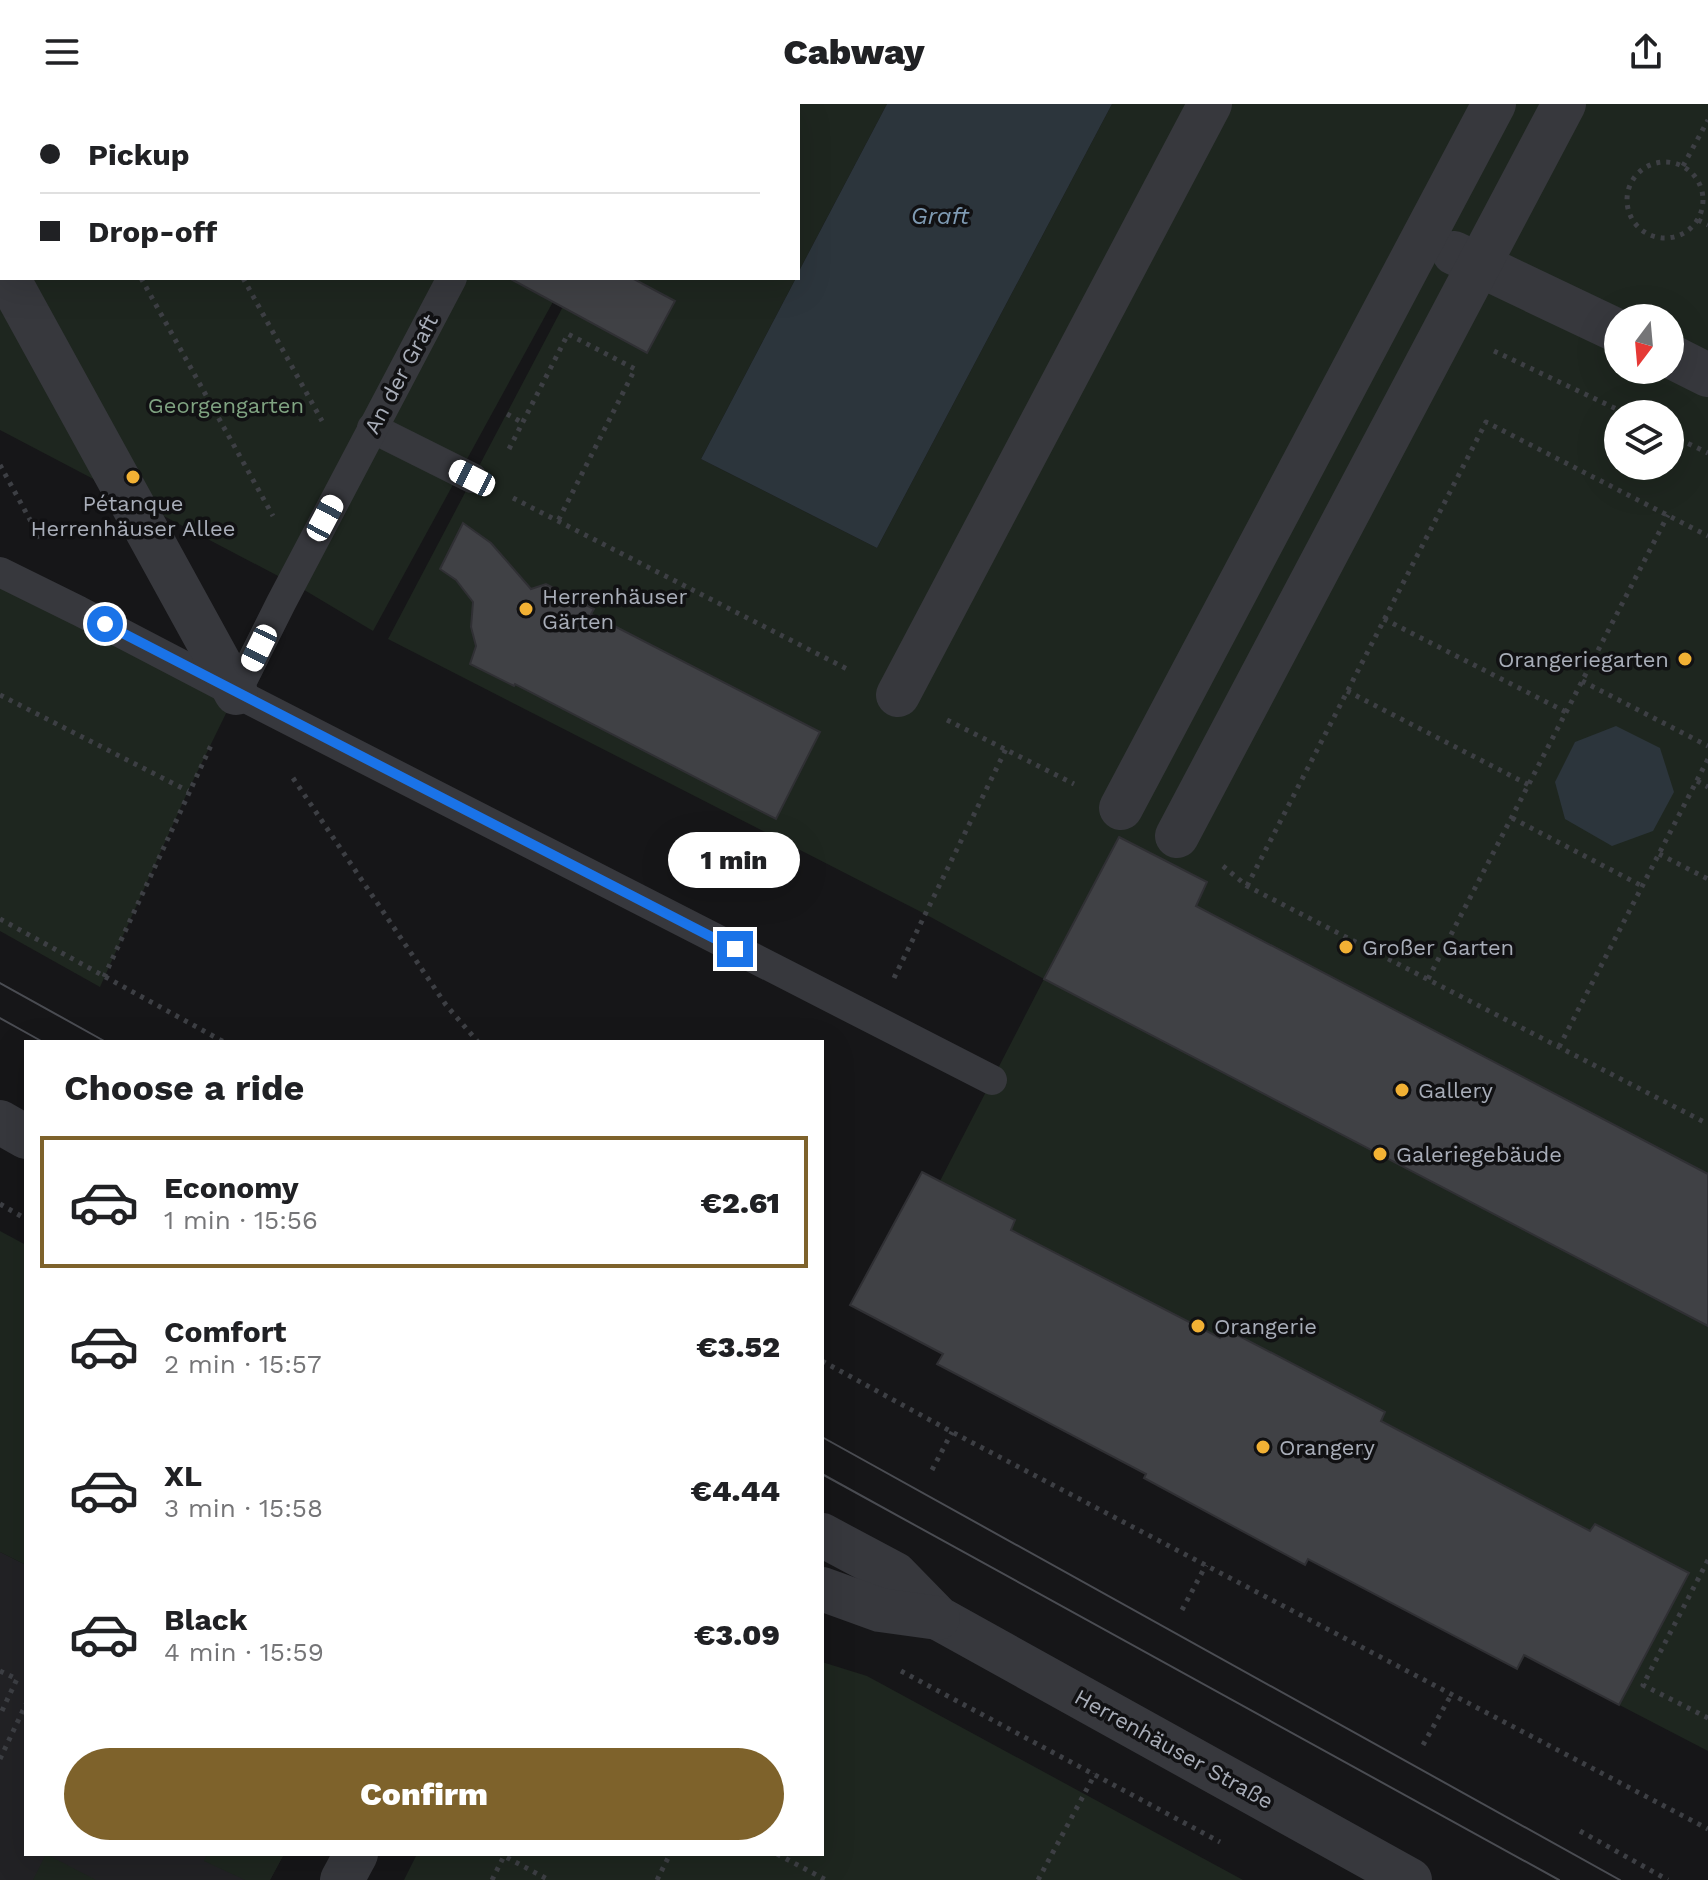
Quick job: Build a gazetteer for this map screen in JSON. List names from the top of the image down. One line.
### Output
{"streets":{"street":["Herrenhäuser Straße"],"lane":["An der Graft"]},"water":["Graft"],"parks":["Georgengarten"],"places":["Pétanque Herrenhäuser Allee","Herrenhäuser Gärten","Orangeriegarten","Großer Garten","Gallery","Galeriegebäude","Orangerie","Orangery"],"north":"bottom","page":{"header":"Cabway","banner":["Pickup","Drop-off"],"bubble":"1 min","heading":"Choose a ride","list":[{"name":"Economy","note":"1 min · 15:56","value":"€2.61"},{"name":"Comfort","note":"2 min · 15:57","value":"€3.52"},{"name":"XL","note":"3 min · 15:58","value":"€4.44"},{"name":"Black","note":"4 min · 15:59","value":"€3.09"}],"buttons":"Confirm"}}
